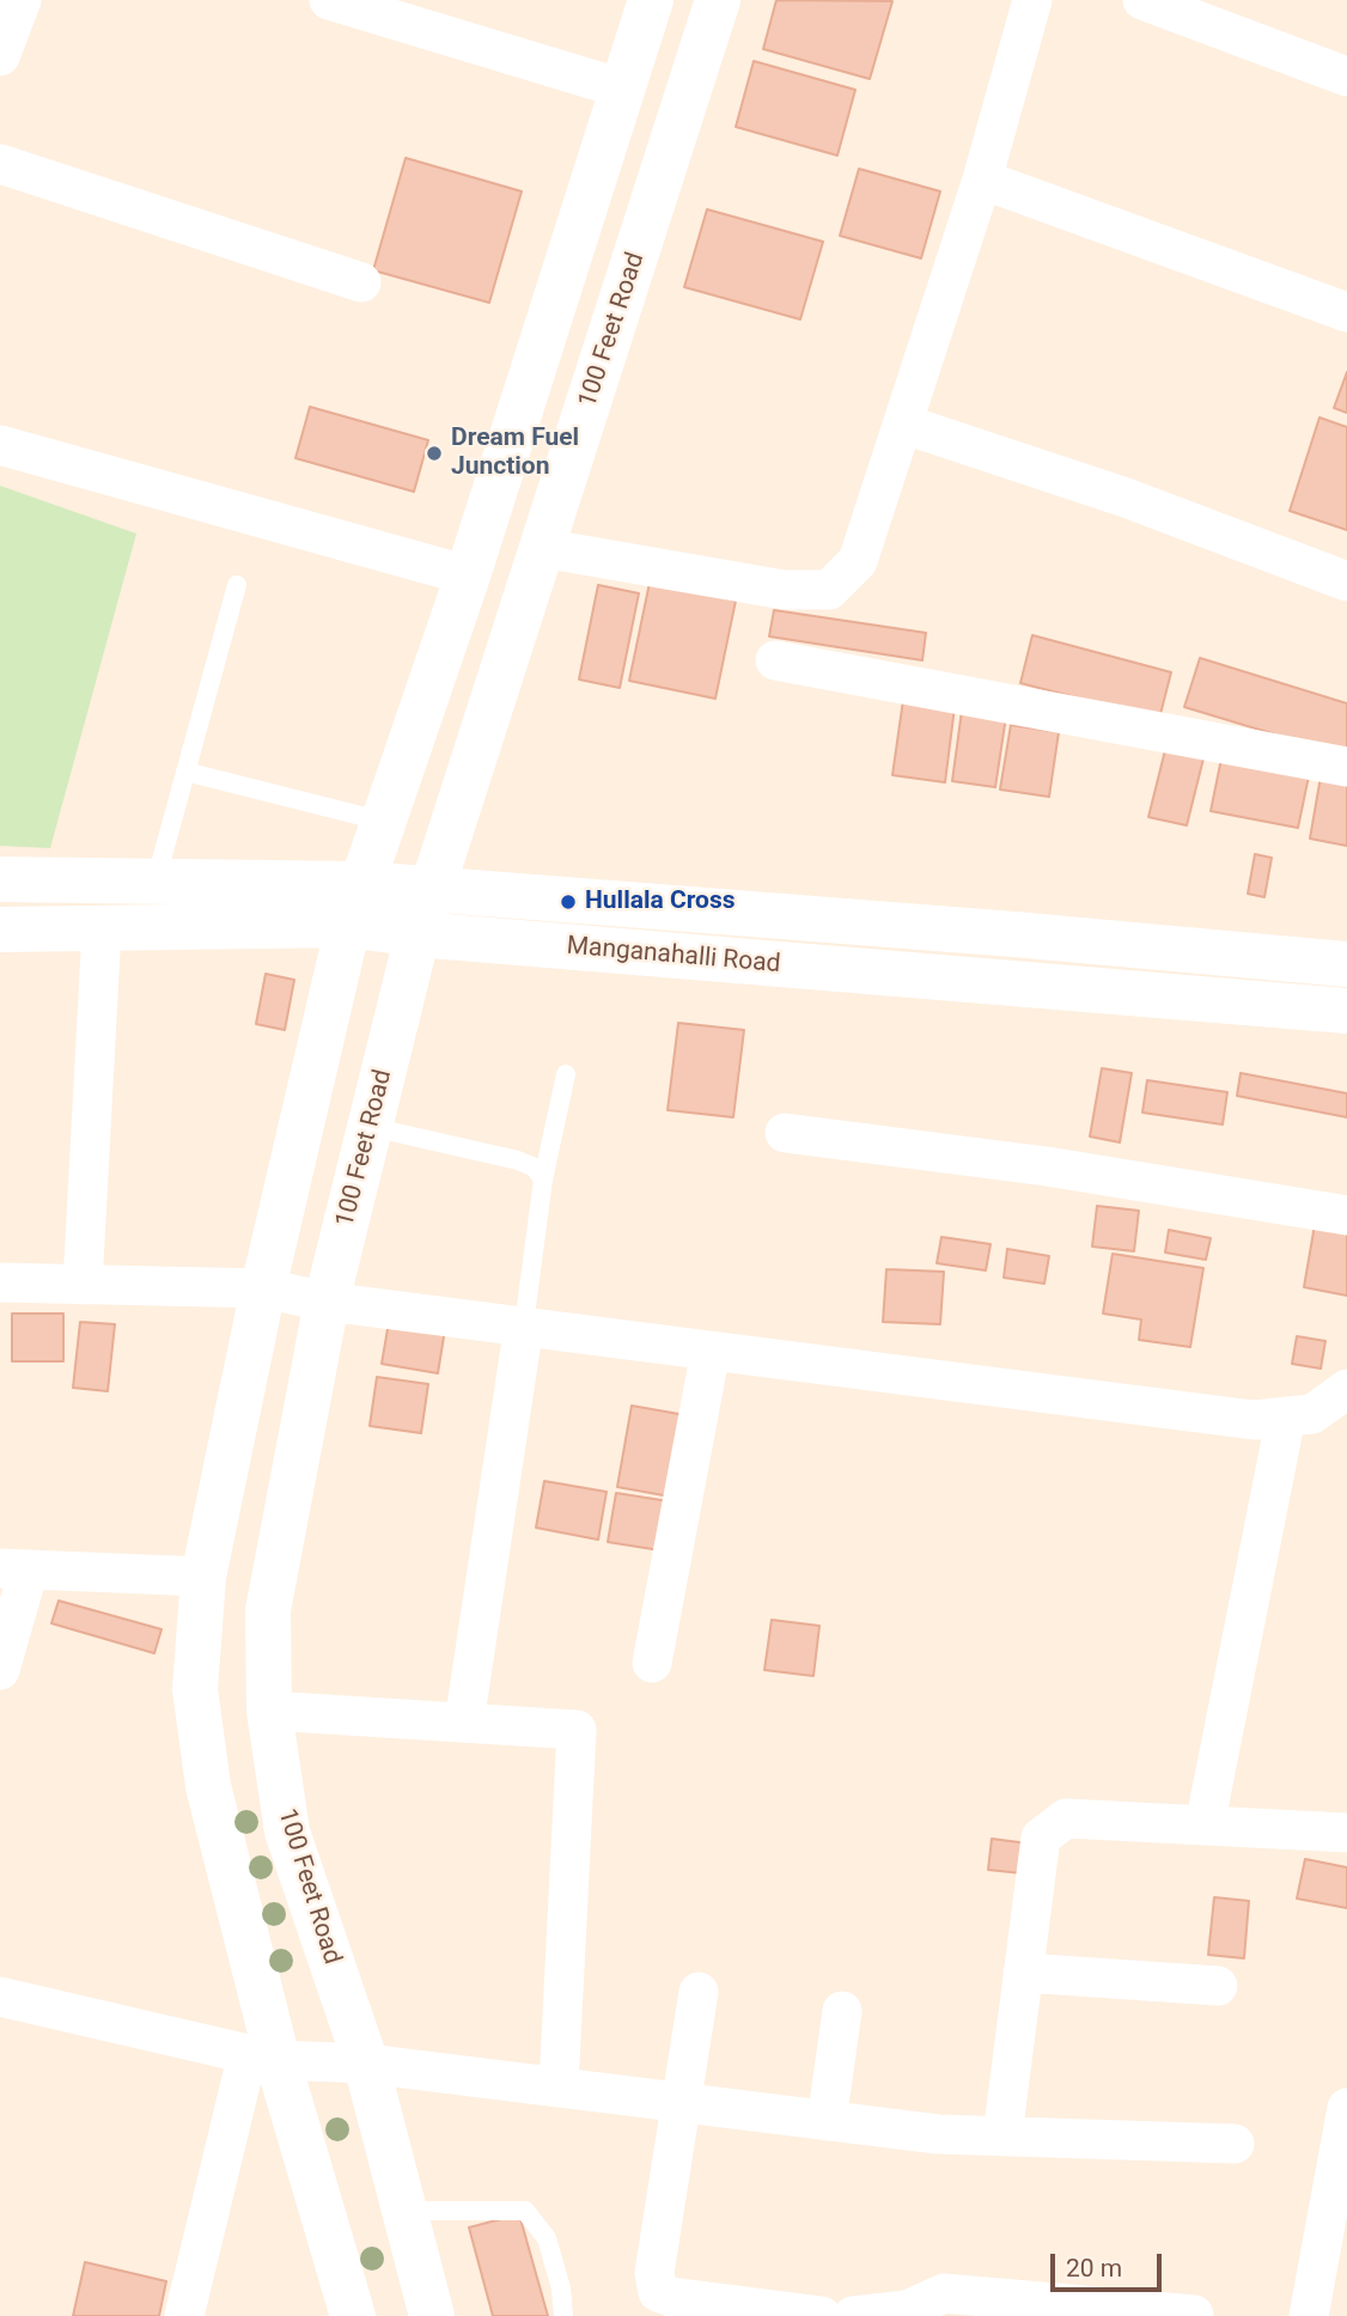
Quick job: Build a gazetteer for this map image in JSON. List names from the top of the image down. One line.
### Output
{"streets":{"main road":["100 Feet Road","Manganahalli Road"]},"crossings":[["100 Feet Road","Manganahalli Road"]],"places":["Dream Fuel Junction","Hullala Cross"],"scale_bar":"20 m"}
